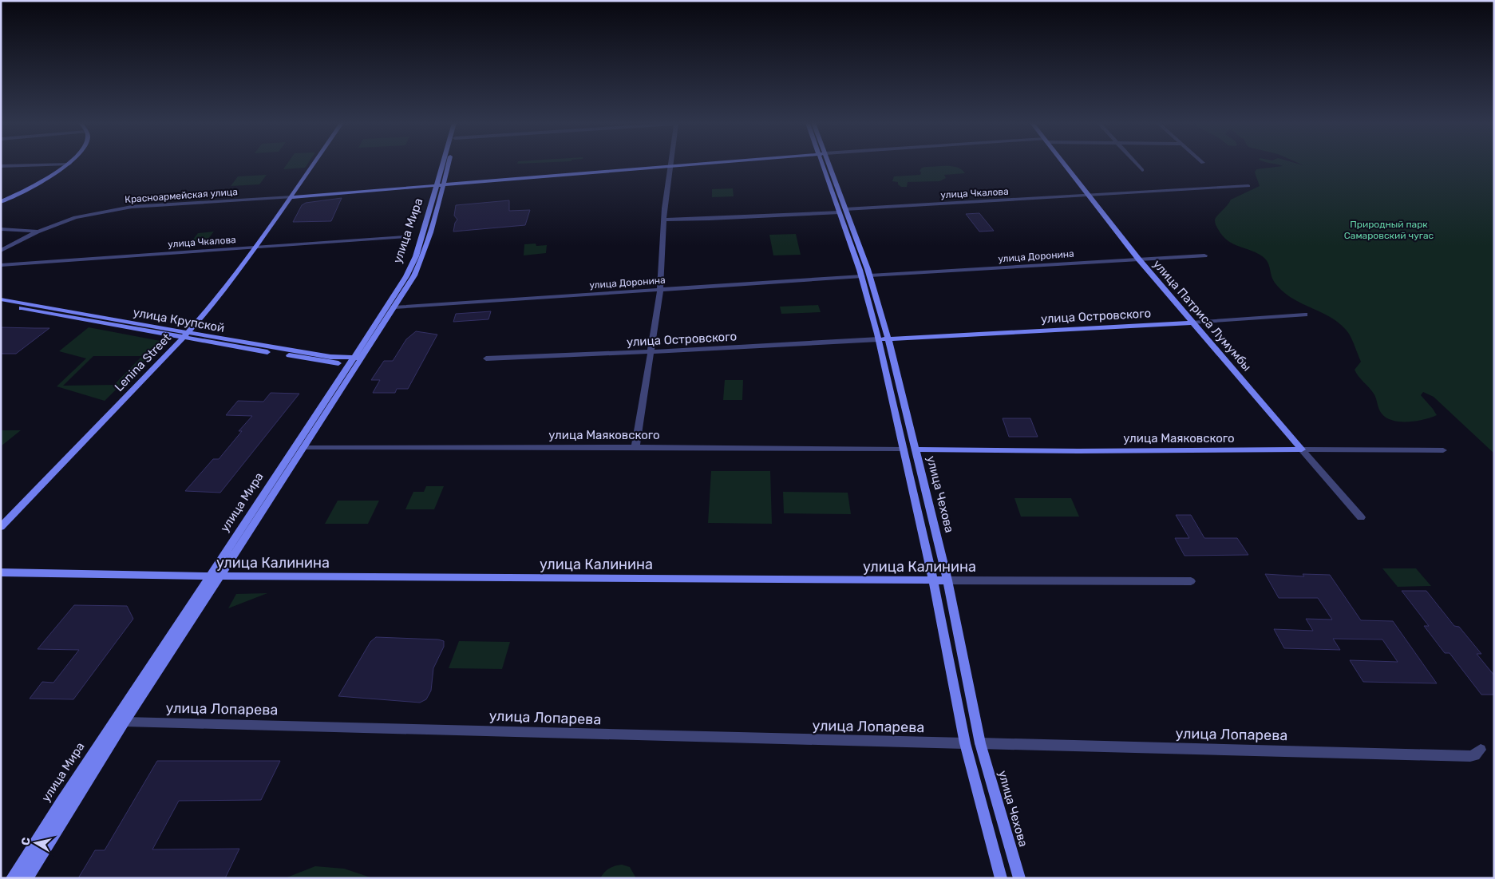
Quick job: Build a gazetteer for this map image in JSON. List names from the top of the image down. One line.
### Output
{"streets":{"main road":["Красноармейская улица","улица Мира","улица Патриса Лумумбы","улица Островского","улица Крупской","Lenina Street","улица Маяковского","улица Чехова","улица Калинина"],"street":["улица Чкалова","улица Доронина","улица Лопарева"]},"crossings":[["улица Чкалова","улица Патриса Лумумбы"],["улица Чкалова","Lenina Street"],["улица Чкалова","улица Чехова"],["Красноармейская улица","улица Мира"],["Красноармейская улица","Lenina Street"],["улица Мира","улица Доронина"],["улица Мира","улица Крупской"],["улица Мира","улица Маяковского"],["улица Мира","улица Калинина"],["улица Мира","улица Лопарева"],["улица Доронина","улица Патриса Лумумбы"],["улица Доронина","улица Чехова"],["улица Патриса Лумумбы","улица Островского"],["улица Патриса Лумумбы","улица Маяковского"],["улица Островского","улица Чехова"],["улица Крупской","Lenina Street"],["улица Маяковского","улица Чехова"],["улица Чехова","улица Калинина"],["улица Чехова","улица Лопарева"]],"parks":["Природный парк Самаровский чугас"],"north":"left"}
